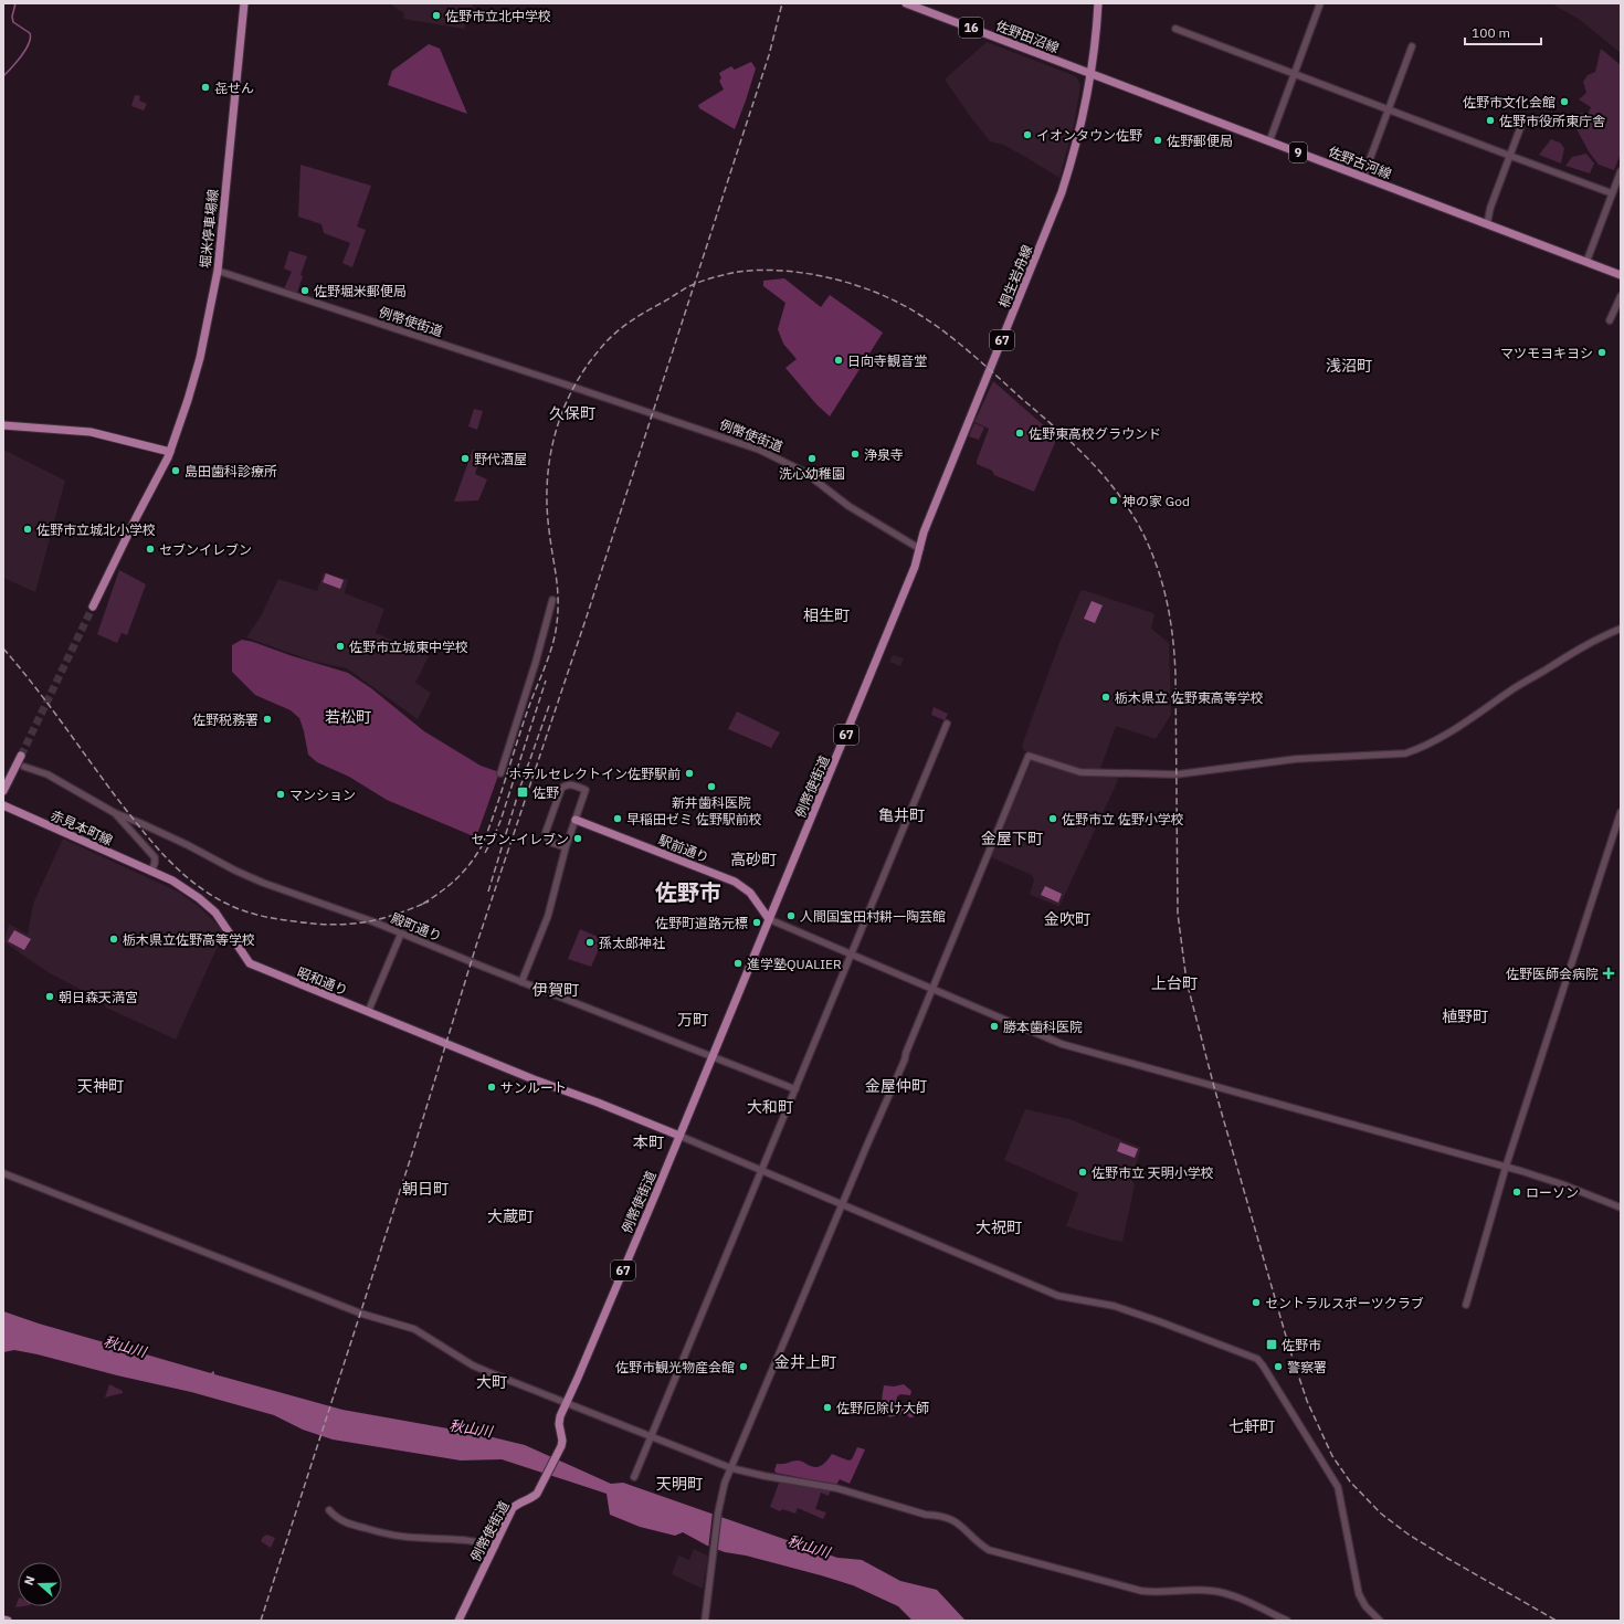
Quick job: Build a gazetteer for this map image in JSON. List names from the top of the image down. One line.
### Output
{"streets":{"main road":["16","佐野田沼線","9","佐野古河線","堀米停車場線","桐生岩舟線","例幣使街道","67","赤見本町線","駅前通り","昭和通り"],"street":["殿町通り"]},"crossings":[["佐野田沼線","佐野古河線"],["佐野田沼線","桐生岩舟線"],["佐野古河線","桐生岩舟線"],["堀米停車場線","例幣使街道"],["桐生岩舟線","例幣使街道"],["例幣使街道","駅前通り"],["例幣使街道","殿町通り"],["例幣使街道","昭和通り"],["赤見本町線","昭和通り"]],"districts":["浅沼町","久保町","相生町","若松町","亀井町","金屋下町","高砂町","佐野市","金吹町","上台町","伊賀町","植野町","万町","天神町","金屋仲町","大和町","本町","朝日町","大蔵町","大祝町","金井上町","大町","七軒町","天明町"],"water":["秋山川"],"places":{"other":["佐野市立北中学校","㐂せん","佐野市文化会館","佐野市役所東庁舎","イオンタウン佐野","佐野郵便局","佐野堀米郵便局","マツモヨキヨシ","日向寺観音堂","佐野東高校グラウンド","浄泉寺","野代酒屋","洗心幼稚園","島田歯科診療所","神の家 God","佐野市立城北小学校","セブンイレブン","佐野市立城東中学校","栃木県立 佐野東高等学校","佐野税務署","ホテルセレクトイン佐野駅前","新井歯科医院","マンション","早稲田ゼミ 佐野駅前校","佐野市立 佐野小学校","セブン-イレブン","人間国宝田村耕一陶芸館","佐野町道路元標","栃木県立佐野高等学校","孫太郎神社","進学塾QUALIER","朝日森天満宮","勝本歯科医院","サンルート","佐野市立 天明小学校","ローソン","セントラルスポーツクラブ","佐野市観光物産会館","警察署","佐野厄除け大師"],"transit":["佐野","佐野市"],"health":["佐野医師会病院"]},"scale_bar":"100 m","north":"left"}
